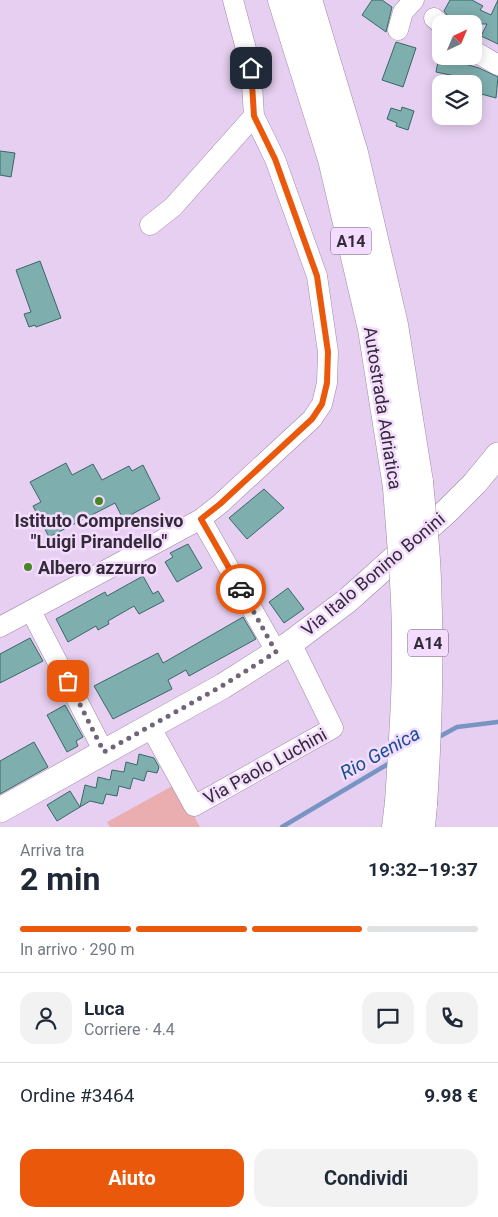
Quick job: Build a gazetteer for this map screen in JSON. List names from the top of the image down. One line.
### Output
{"streets":{"highway":["A14","Autostrada Adriatica"],"main road":["Via Italo Bonino Bonini"],"street":["Via Paolo Luchini"]},"crossings":[["Via Italo Bonino Bonini","Via Paolo Luchini"]],"water":["Rio Genica"],"places":["Istituto Comprensivo \"Luigi Pirandello\"","Albero azzurro"],"north":"top right","page":{"heading":["2 min","Arriva tra","19:32–19:37"],"panel":["Luca","Corriere · 4.4","Ordine #3464","9.98 €"],"bar":"In arrivo · 290 m","buttons":["Aiuto","Condividi"]}}
